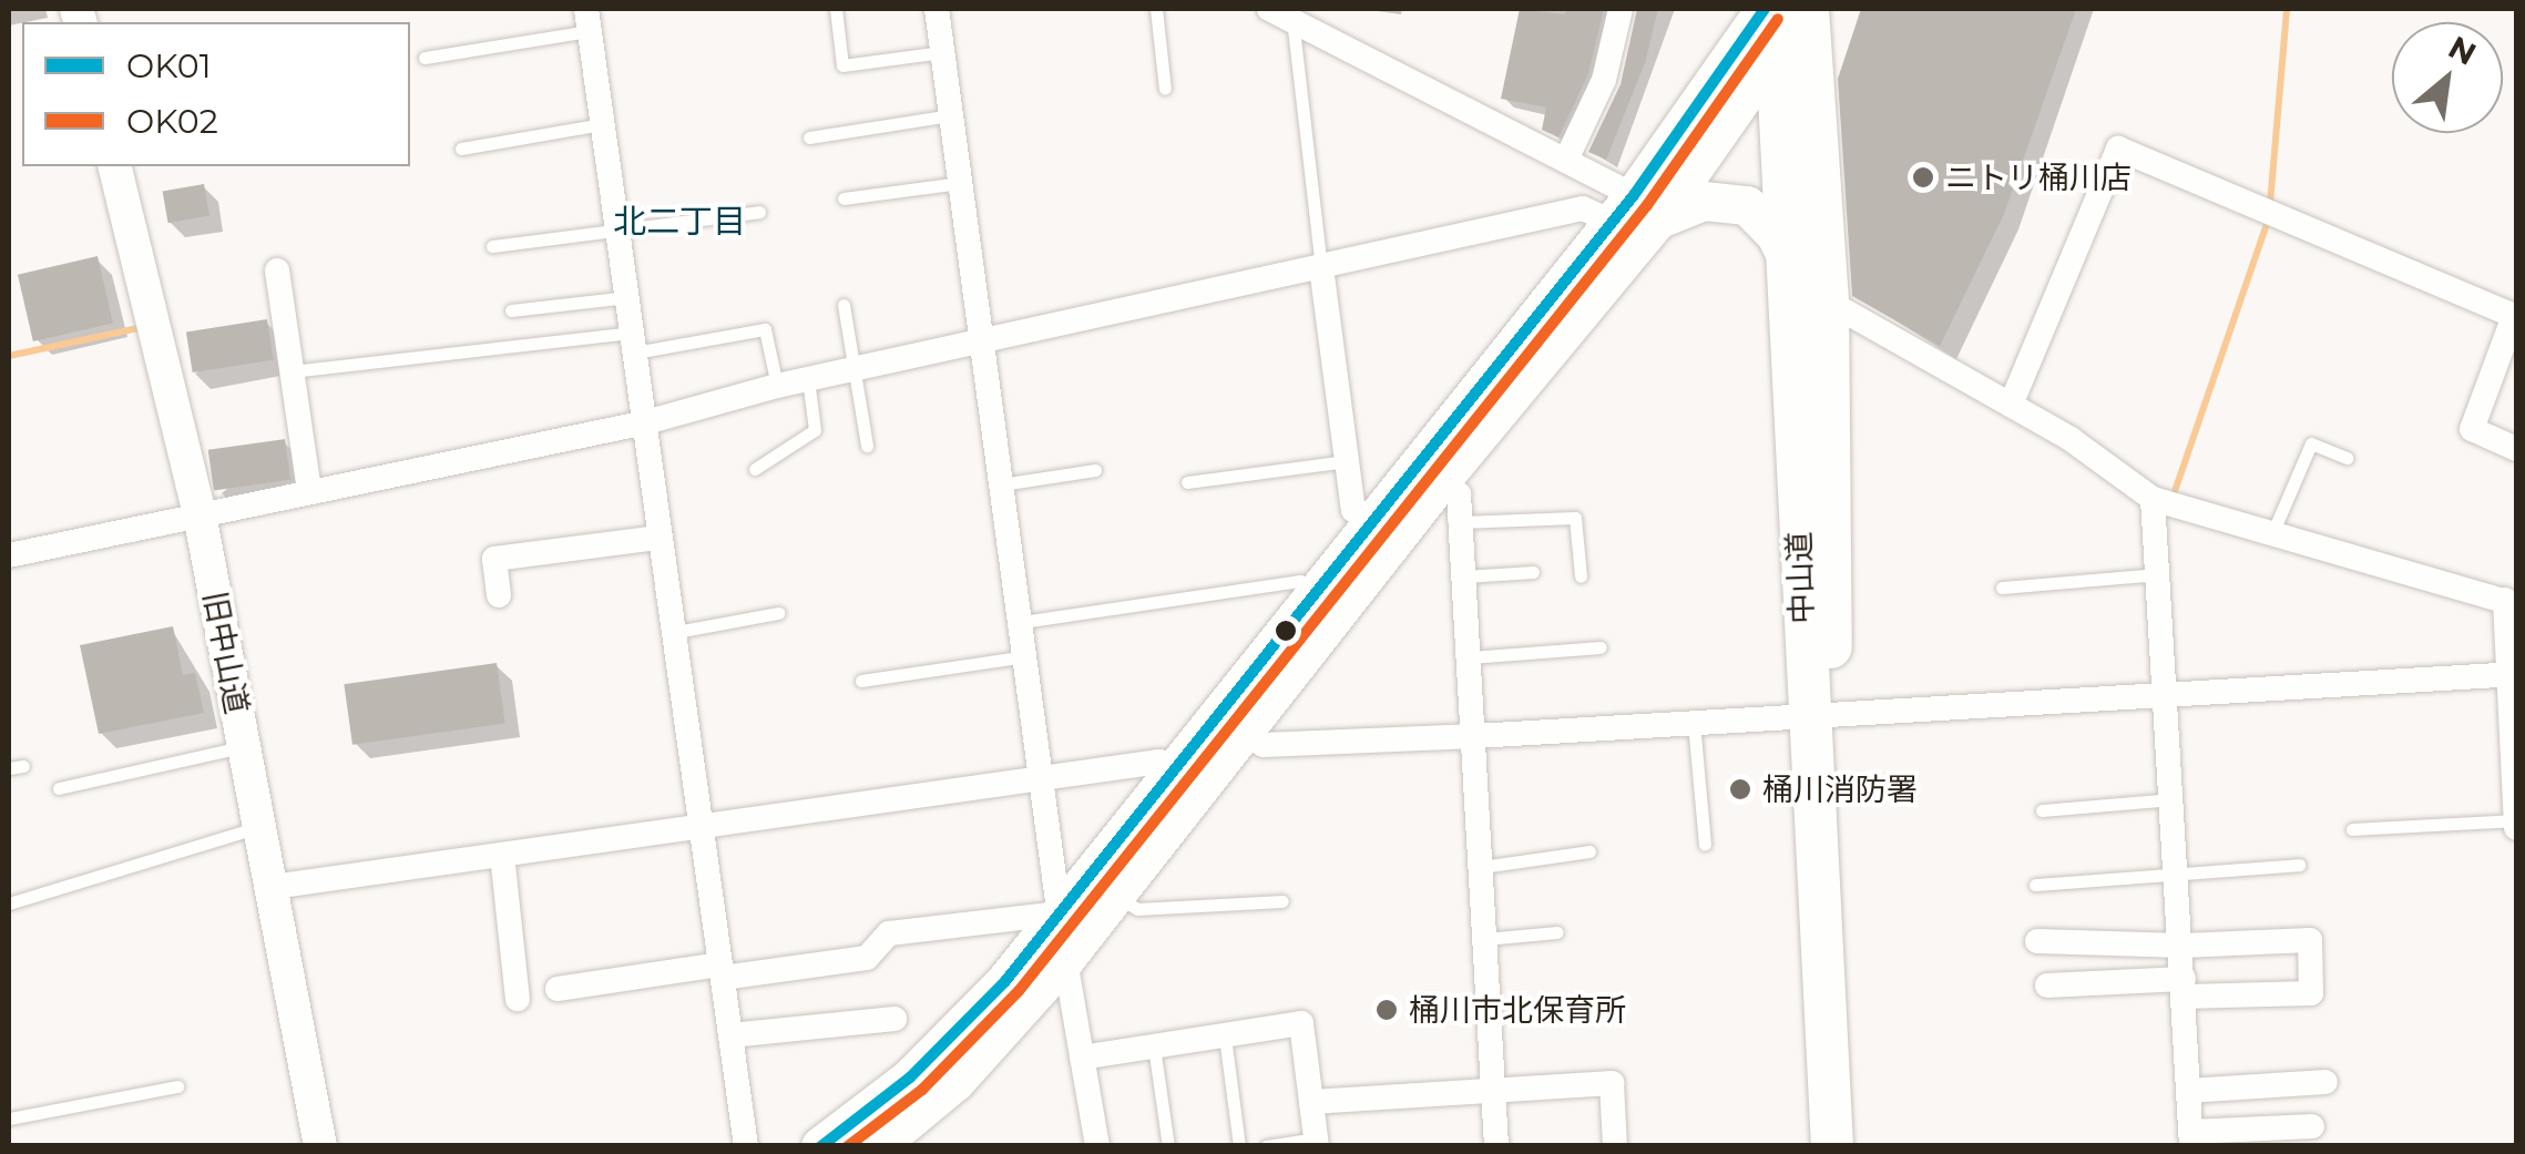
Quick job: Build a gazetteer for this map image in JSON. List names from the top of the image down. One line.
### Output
{"streets":{"highway":["中山道"],"main road":["旧中山道"]},"districts":["北二丁目"],"places":["ニトリ桶川店","桶川消防署","桶川市北保育所"],"lines":["transit line OK01","transit line OK02"],"legend":["OK01","OK02"],"north":"top right"}
